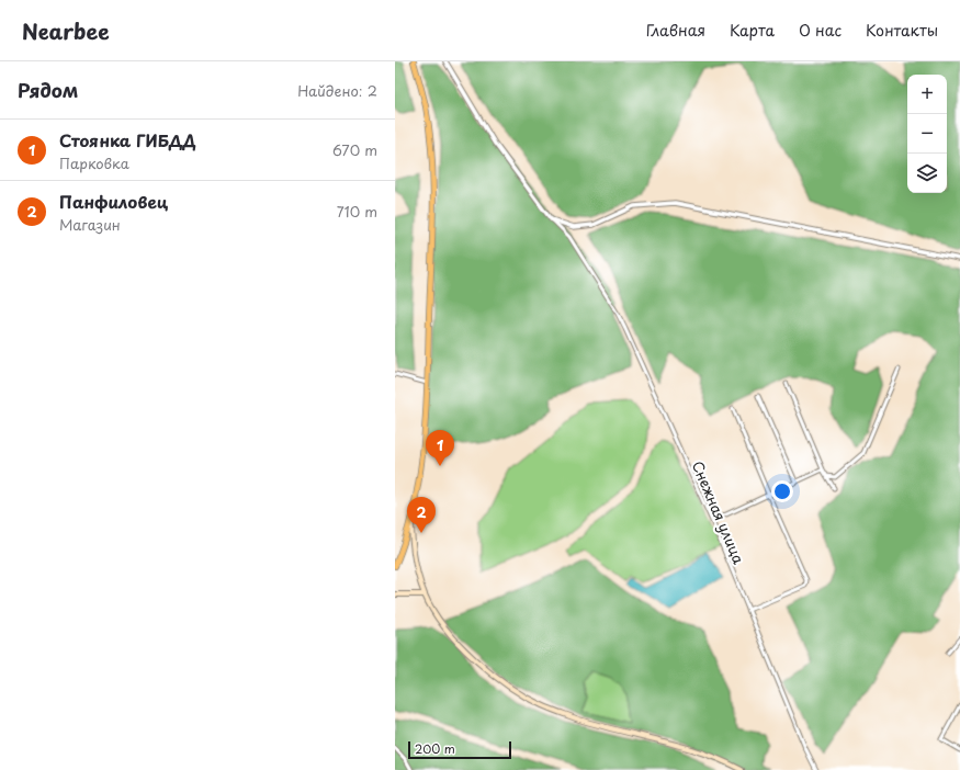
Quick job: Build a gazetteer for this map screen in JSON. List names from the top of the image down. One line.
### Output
{"streets":{"street":["Снежная улица"]},"scale_bar":"200 m","page":{"header":"Nearbee","nav":["Главная","Карта","О нас","Контакты"],"heading":["Рядом","Найдено: 2"],"map_buttons":["+","−"],"list":[{"mark":"1","name":"Стоянка ГИБДД","note":"Парковка","value":"670 m"},{"mark":"2","name":"Панфиловец","note":"Магазин","value":"710 m"}],"pins":["1","2"],"scale":"200 m"}}
